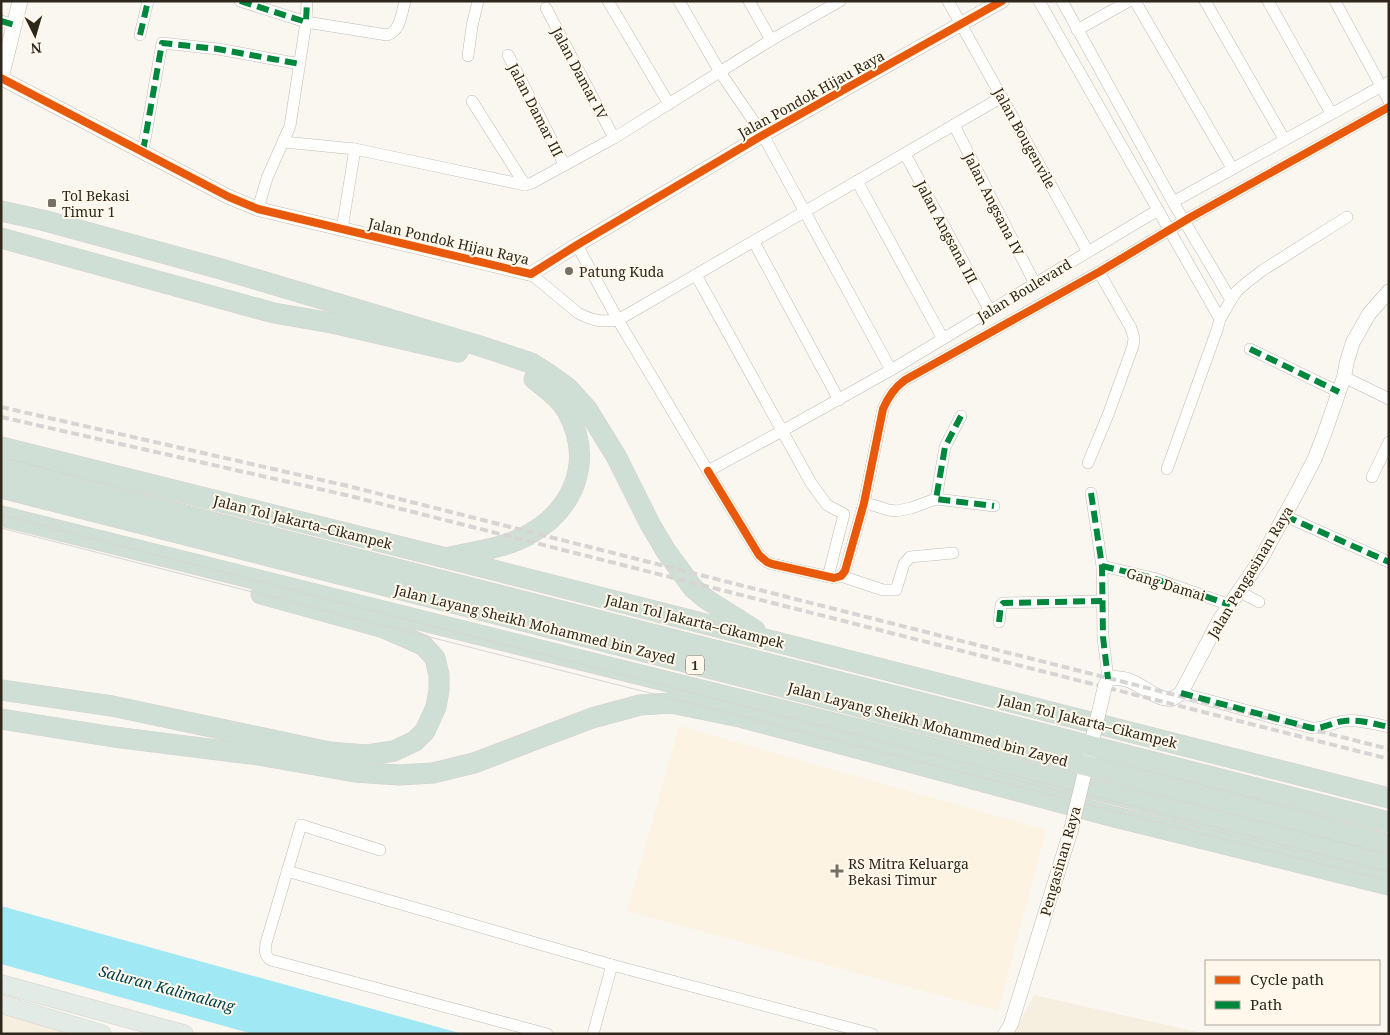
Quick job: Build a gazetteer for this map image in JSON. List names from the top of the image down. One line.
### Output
{"streets":{"highway":["Jalan Tol Jakarta–Cikampek","Jalan Layang Sheikh Mohammed bin Zayed","1"],"street":["Jalan Damar IV","Jalan Pondok Hijau Raya","Jalan Damar III","Jalan Bougenvile","Jalan Angsana IV","Jalan Angsana III","Jalan Boulevard","Jalan Pengasinan Raya","Gang Damai","Pengasinan Raya"]},"crossings":[["Jalan Pondok Hijau Raya","Jalan Bougenvile"],["Jalan Bougenvile","Jalan Boulevard"],["Jalan Angsana IV","Jalan Boulevard"],["Jalan Angsana III","Jalan Boulevard"],["Jalan Pengasinan Raya","Gang Damai"]],"water":["Saluran Kalimalang"],"places":{"transit":["Tol Bekasi Timur 1"],"other":["Patung Kuda"],"health":["RS Mitra Keluarga Bekasi Timur"]},"legend":["Cycle path","Path"],"north":"bottom"}
